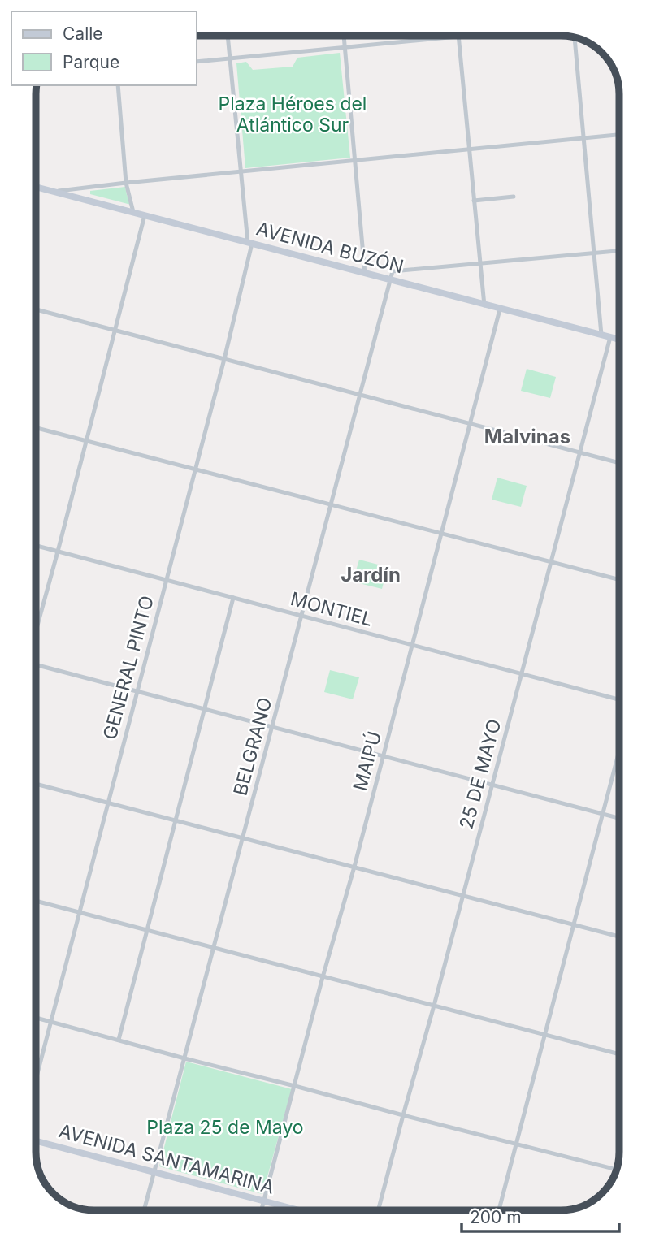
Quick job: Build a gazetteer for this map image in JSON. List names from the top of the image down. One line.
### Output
{"streets":{"main road":["AVENIDA BUZÓN","AVENIDA SANTAMARINA"],"street":["MONTIEL","GENERAL PINTO","BELGRANO","MAIPÚ","25 DE MAYO"]},"crossings":[["AVENIDA BUZÓN","GENERAL PINTO"],["AVENIDA BUZÓN","BELGRANO"],["AVENIDA BUZÓN","MAIPÚ"],["AVENIDA BUZÓN","25 DE MAYO"],["MONTIEL","GENERAL PINTO"],["MONTIEL","BELGRANO"],["MONTIEL","MAIPÚ"],["MONTIEL","25 DE MAYO"],["BELGRANO","AVENIDA SANTAMARINA"],["MAIPÚ","AVENIDA SANTAMARINA"]],"districts":["Malvinas","Jardín"],"parks":["Plaza Héroes del Atlántico Sur","Plaza 25 de Mayo"],"legend":["Calle","Parque"],"scale_bar":"200 m"}
